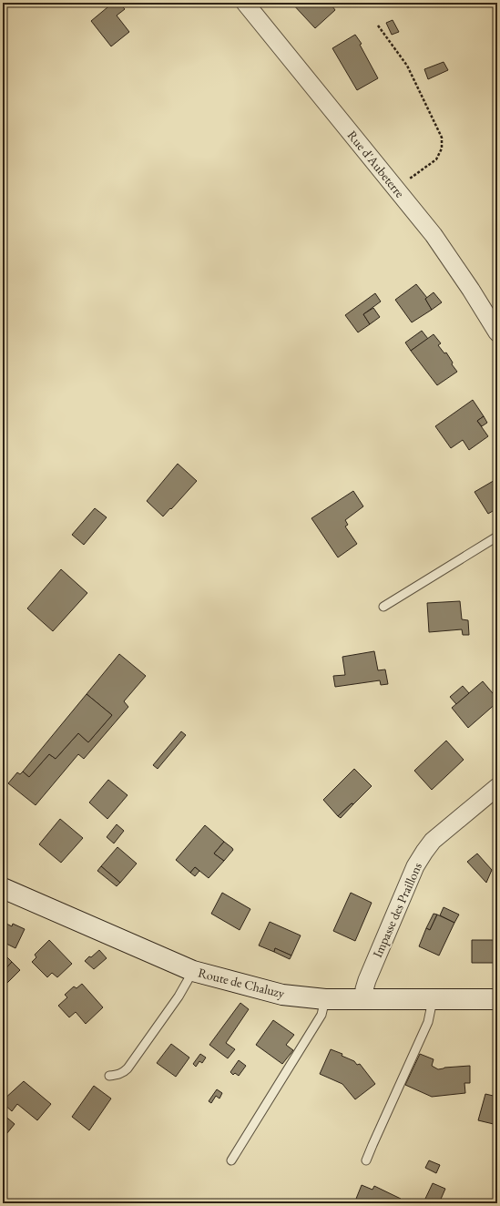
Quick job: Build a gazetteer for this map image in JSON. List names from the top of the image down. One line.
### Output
{"streets":{"street":["Rue d'Aubeterre","Impasse des Praillons","Route de Chaluzy"]},"crossings":[["Impasse des Praillons","Route de Chaluzy"]]}
